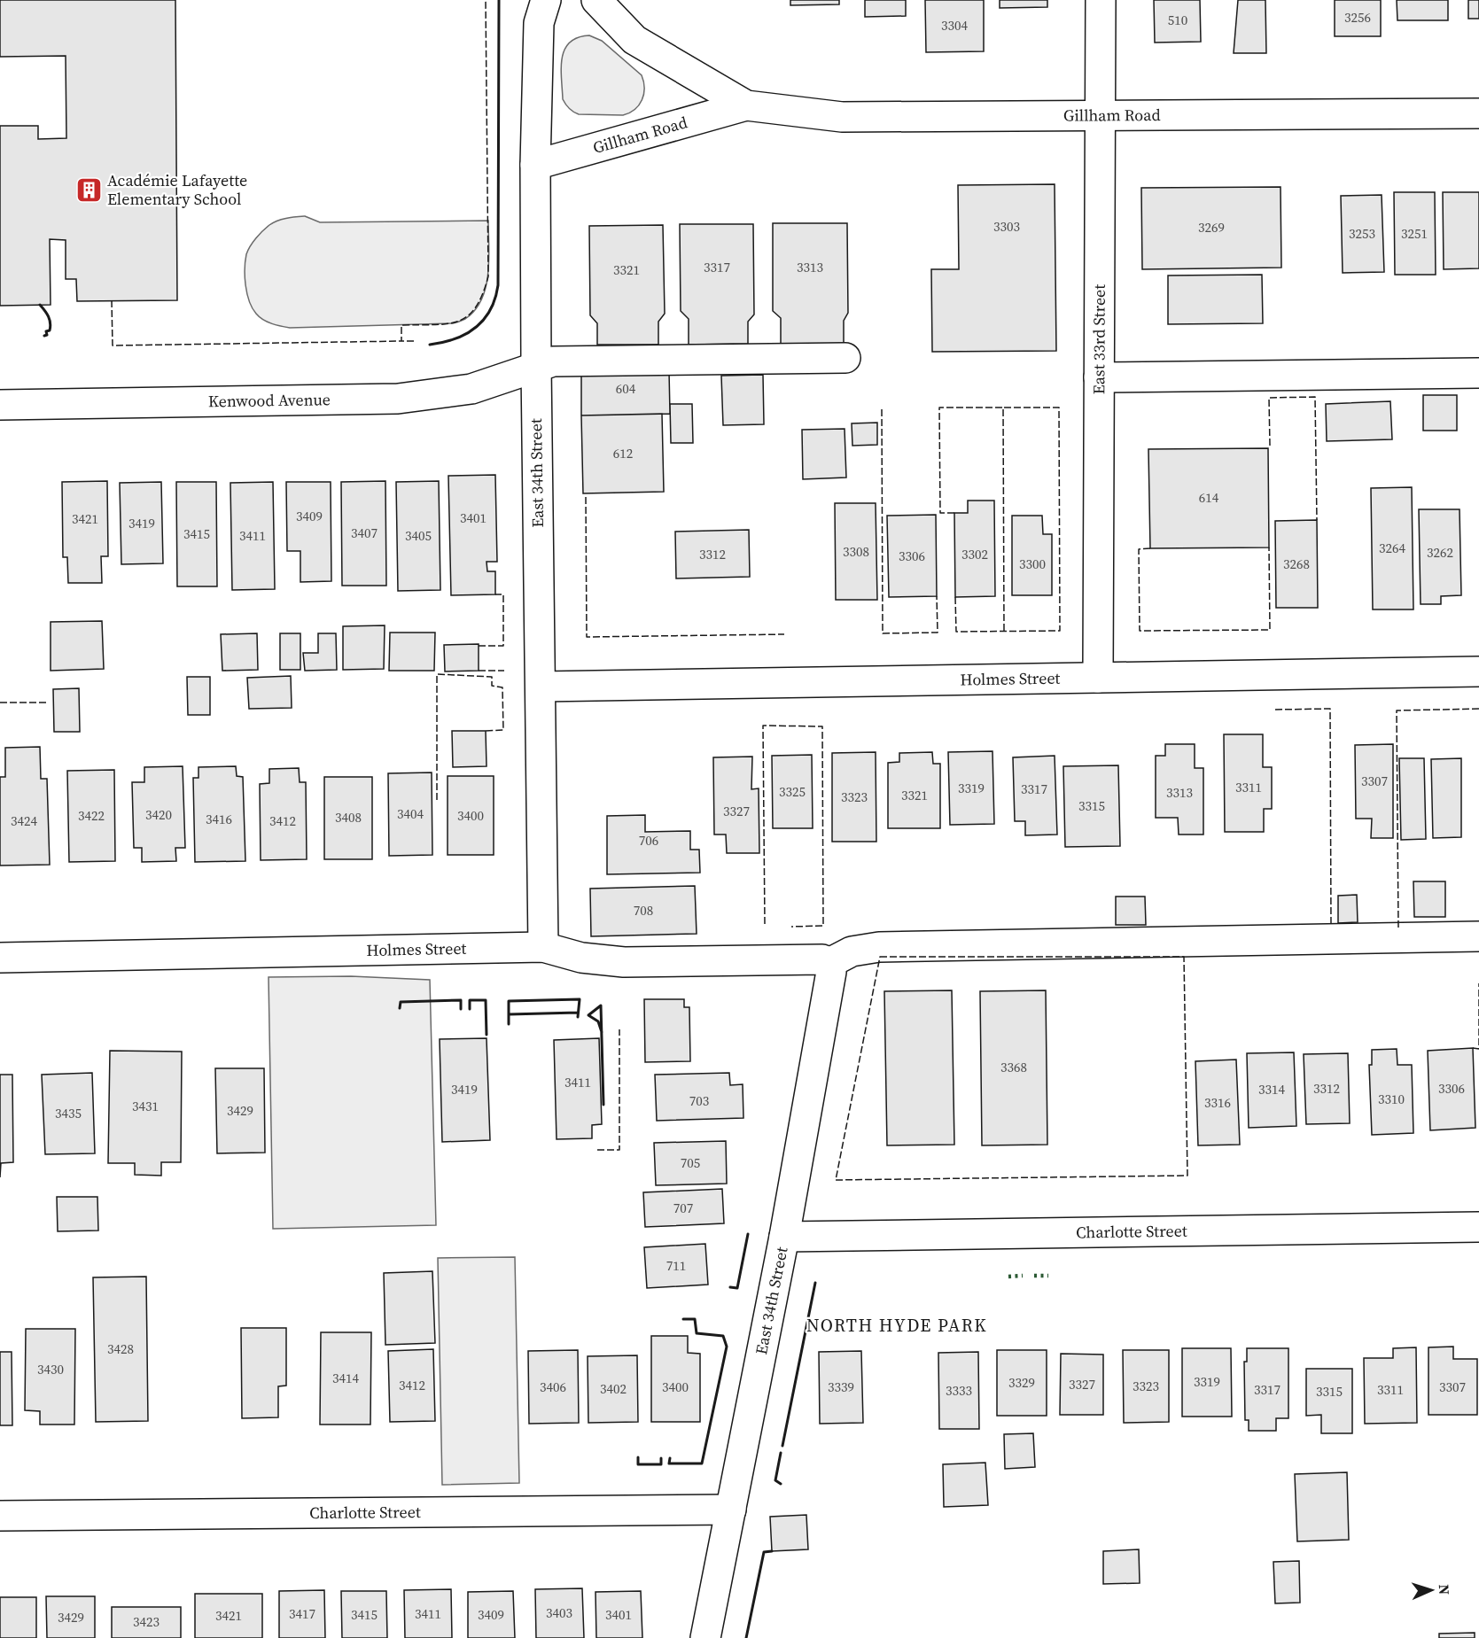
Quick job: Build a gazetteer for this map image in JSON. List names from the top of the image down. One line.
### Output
{"streets":{"street":["Gillham Road","East 33rd Street","Kenwood Avenue","East 34th Street","Holmes Street","Charlotte Street"]},"crossings":[["Gillham Road","East 33rd Street"],["Gillham Road","East 34th Street"],["East 33rd Street","Holmes Street"],["Kenwood Avenue","East 34th Street"],["East 34th Street","Holmes Street"],["East 34th Street","Charlotte Street"]],"districts":["NORTH HYDE PARK"],"places":{"building":["Académie Lafayette Elementary School"]},"house_numbers":["3256","510","3304","3303","3269","3253","3251","3317","3313","3321","604","612","614","3409","3401","3421","3419","3407","3415","3411","3405","3264","3308","3262","3312","3302","3306","3300","3268","3307","3311","3319","3317","3325","3313","3321","3323","3315","3327","3404","3420","3422","3400","3408","3416","3424","3412","706","708","3368","3411","3312","3306","3419","3314","3310","703","3316","3431","3429","3435","705","707","711","3428","3430","3414","3319","3329","3327","3412","3323","3406","3400","3339","3307","3402","3317","3311","3333","3315","3403","3417","3411","3415","3409","3401","3421","3429","3423"],"north":"right"}
